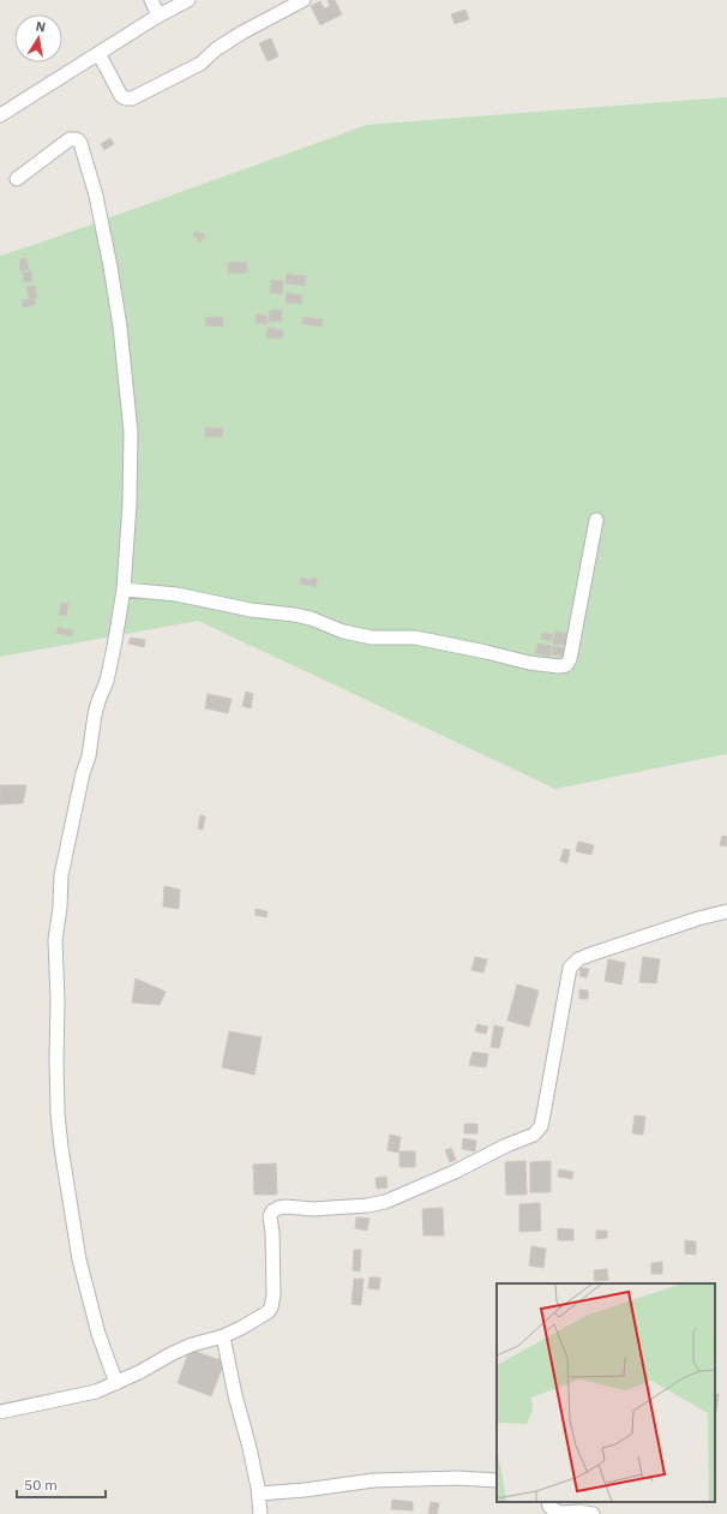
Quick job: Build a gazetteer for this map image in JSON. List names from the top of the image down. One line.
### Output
{"scale_bar":"50 m","north":"top"}
